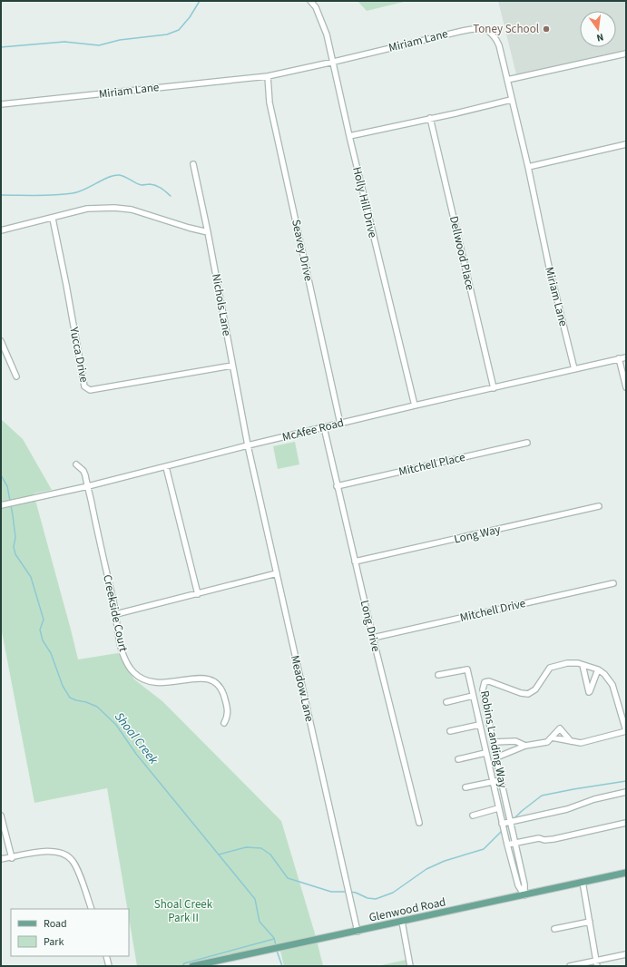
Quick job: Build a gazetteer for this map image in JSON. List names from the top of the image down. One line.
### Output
{"streets":{"main road":["Glenwood Road"],"street":["Miriam Lane","Holly Hill Drive","Seavey Drive","Dellwood Place","Nichols Lane","Yucca Drive","McAfee Road","Mitchell Place","Long Way","Mitchell Drive","Creekside Court","Long Drive","Meadow Lane","Robins Landing Way"]},"crossings":[["Miriam Lane","Holly Hill Drive"],["Miriam Lane","Seavey Drive"],["Miriam Lane","McAfee Road"],["Holly Hill Drive","McAfee Road"],["Seavey Drive","McAfee Road"],["Dellwood Place","McAfee Road"],["Nichols Lane","Yucca Drive"],["Nichols Lane","McAfee Road"],["Nichols Lane","Meadow Lane"],["McAfee Road","Creekside Court"],["McAfee Road","Long Drive"],["McAfee Road","Meadow Lane"],["Mitchell Place","Long Drive"],["Long Way","Long Drive"],["Mitchell Drive","Long Drive"],["Meadow Lane","Glenwood Road"],["Robins Landing Way","Glenwood Road"]],"water":["Shoal Creek"],"parks":["Shoal Creek Park II"],"places":["Toney School"],"legend":["Road","Park"],"north":"bottom"}
